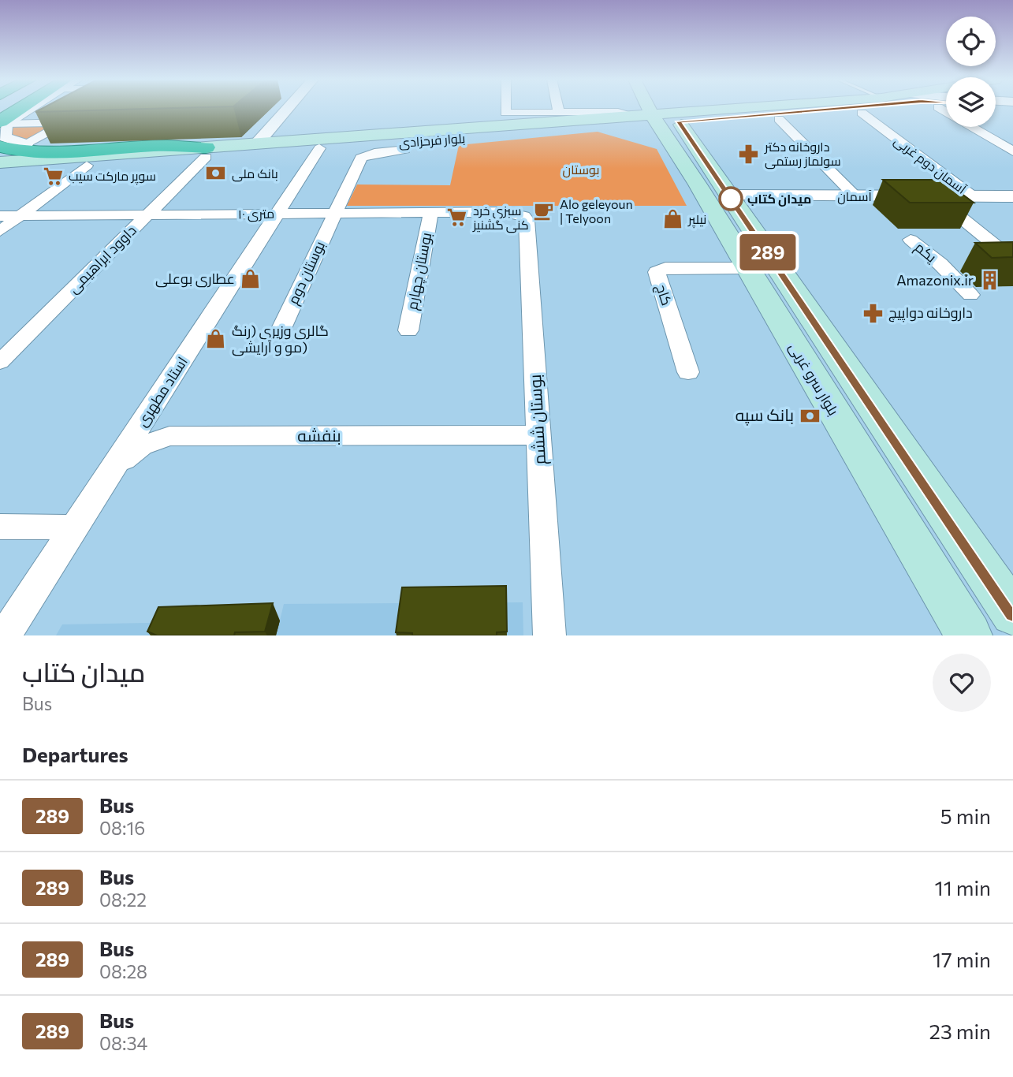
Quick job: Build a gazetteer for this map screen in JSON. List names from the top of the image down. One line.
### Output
{"streets":{"main road":["بلوار فرحزادی","بلوار سرو غربی"],"street":["آسمان دوم غربی","آسمان","۱۰ متری","یکم","داوود ابراهیمی","بوستان چهارم","بوستان دوم","کاج","استاد مطهری","بوستان ششم","بنفشه"]},"crossings":[["بلوار فرحزادی","داوود ابراهیمی"],["بلوار فرحزادی","بلوار سرو غربی"],["بلوار فرحزادی","استاد مطهری"],["آسمان دوم غربی","آسمان"],["۱۰ متری","داوود ابراهیمی"],["۱۰ متری","بوستان چهارم"],["۱۰ متری","بوستان دوم"],["۱۰ متری","استاد مطهری"],["۱۰ متری","بوستان ششم"],["کاج","بلوار سرو غربی"],["استاد مطهری","بنفشه"],["بوستان ششم","بنفشه"]],"parks":["بوستان"],"places":{"pharmacy":["داروخانه دکتر سولماز رستمی","داروخانه دواپیچ"],"bank":["بانک ملی","بانک سپه"],"supermarket":["سوپر مارکت سیب","سبزی خرد کنی گشنیز"],"other":["میدان کتاب"],"cafe":["Alo geleyoun | Telyoon"],"shop":["نیلپر","عطاری بوعلی","گالری وزیری (رنگ مو و آرایشی)"],"building":["Amazonix.ir"]},"lines":["bus line 289"],"page":{"on_map":"289","heading":[["میدان کتاب","Bus"],"Departures"],"list":[{"mark":"289","name":"Bus","note":"08:16","value":"5 min"},{"mark":"289","name":"Bus","note":"08:22","value":"11 min"},{"mark":"289","name":"Bus","note":"08:28","value":"17 min"},{"mark":"289","name":"Bus","note":"08:34","value":"23 min"}]}}
